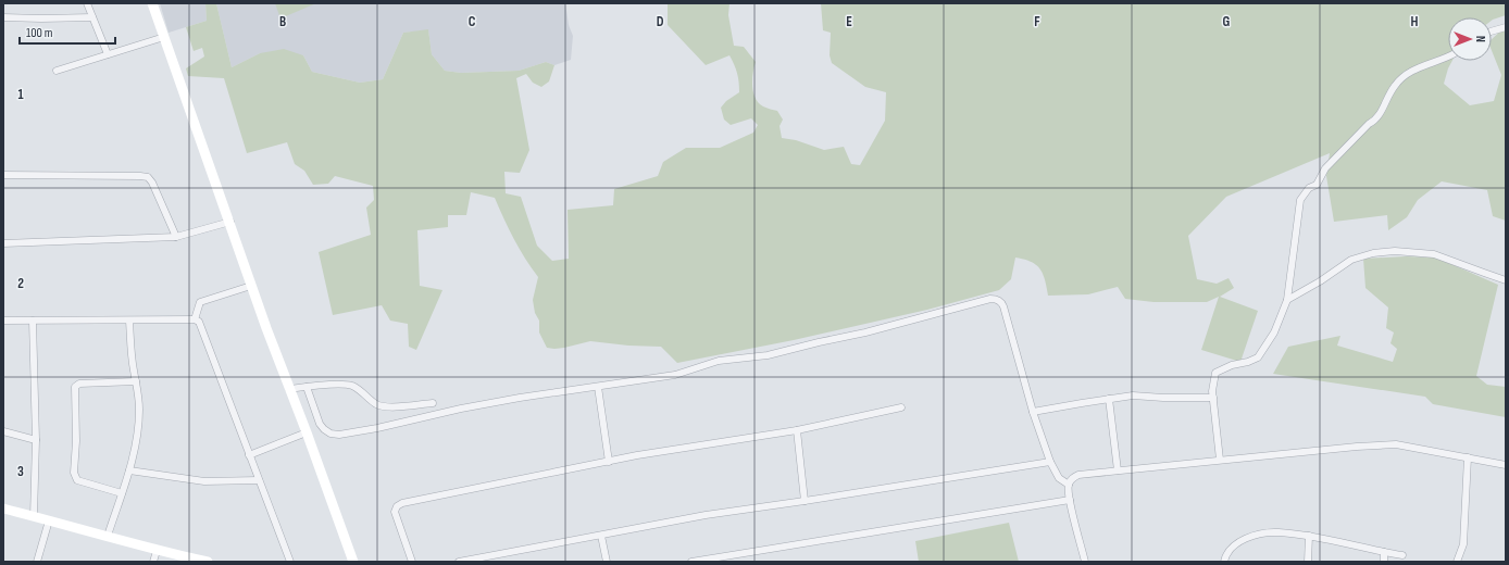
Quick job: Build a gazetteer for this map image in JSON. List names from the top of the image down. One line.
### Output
{"scale_bar":"100 m","north":"right","grid":{"columns":["B","C","D","E","F","G","H"],"rows":["1","2","3"]}}
